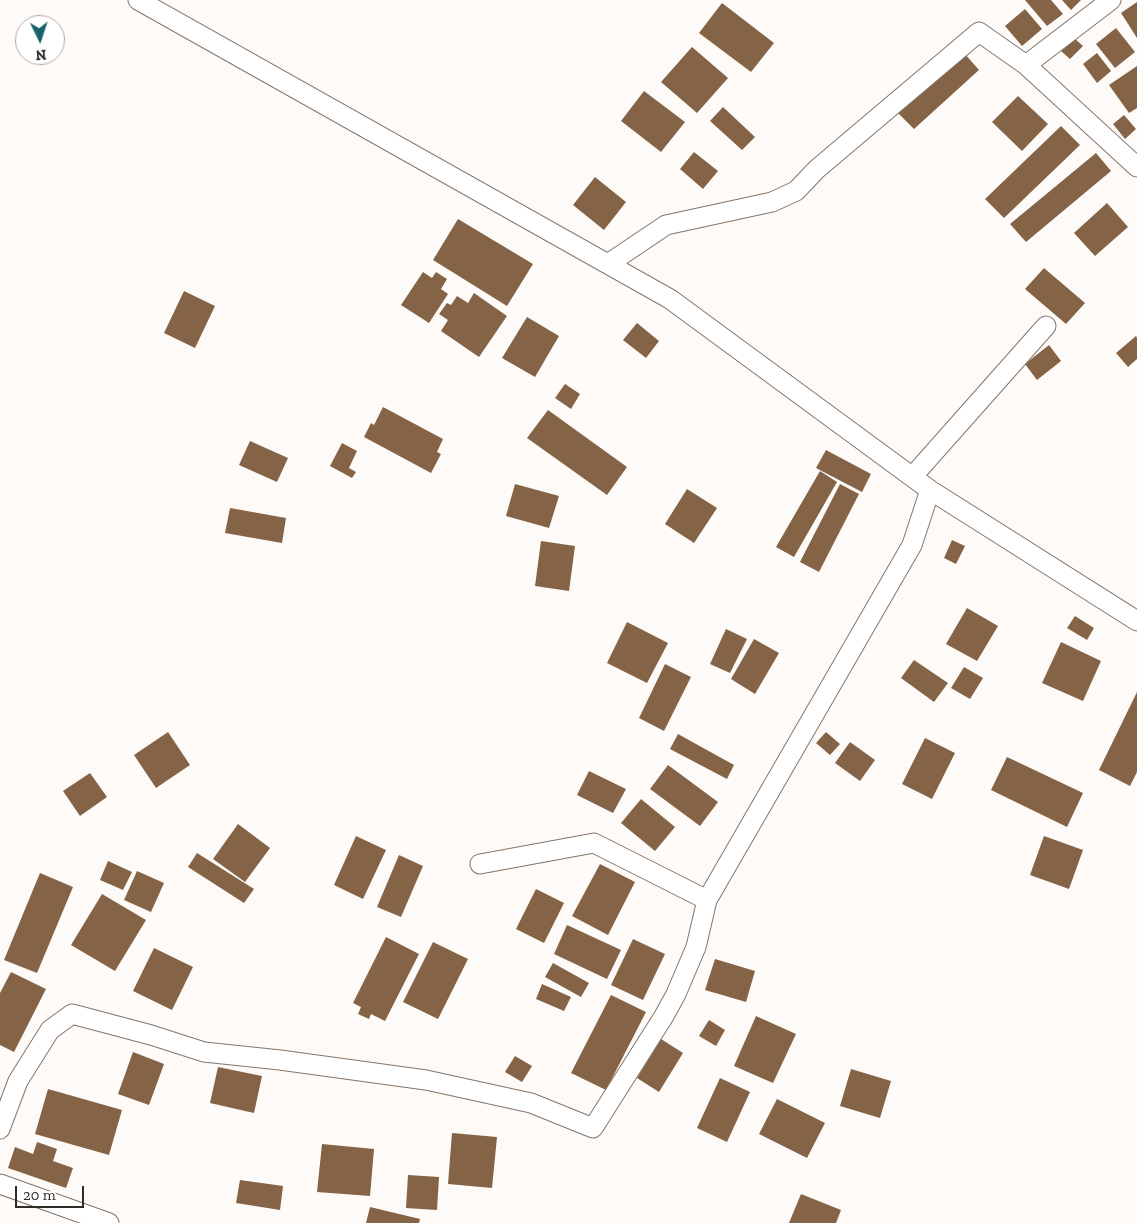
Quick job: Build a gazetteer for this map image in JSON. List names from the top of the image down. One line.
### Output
{"scale_bar":"20 m","north":"bottom"}
